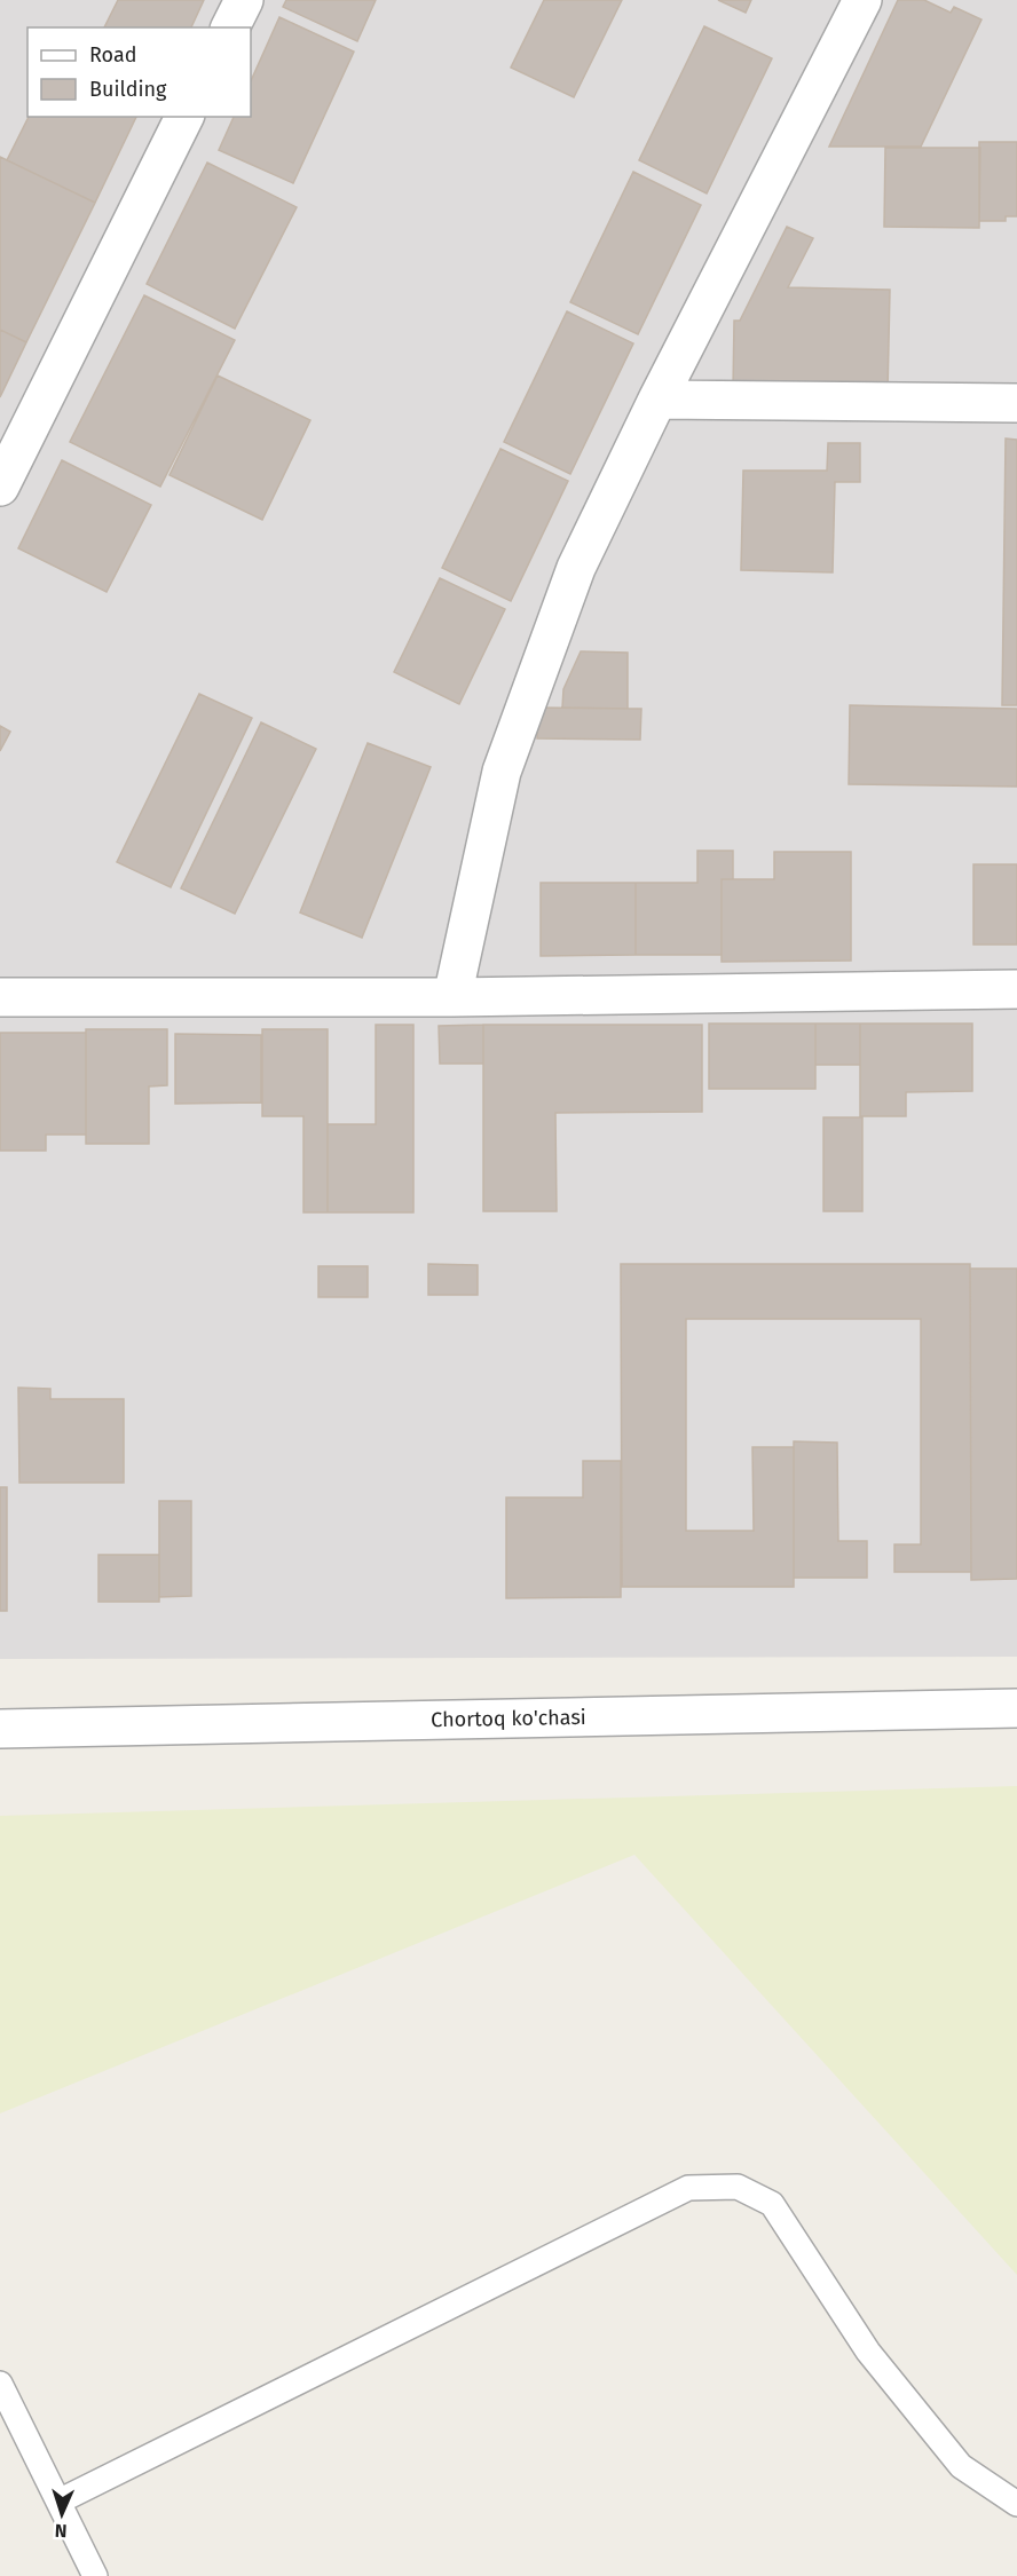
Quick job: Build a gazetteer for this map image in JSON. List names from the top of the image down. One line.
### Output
{"streets":{"street":["Chortoq ko'chasi"]},"legend":["Road","Building"],"north":"bottom"}
